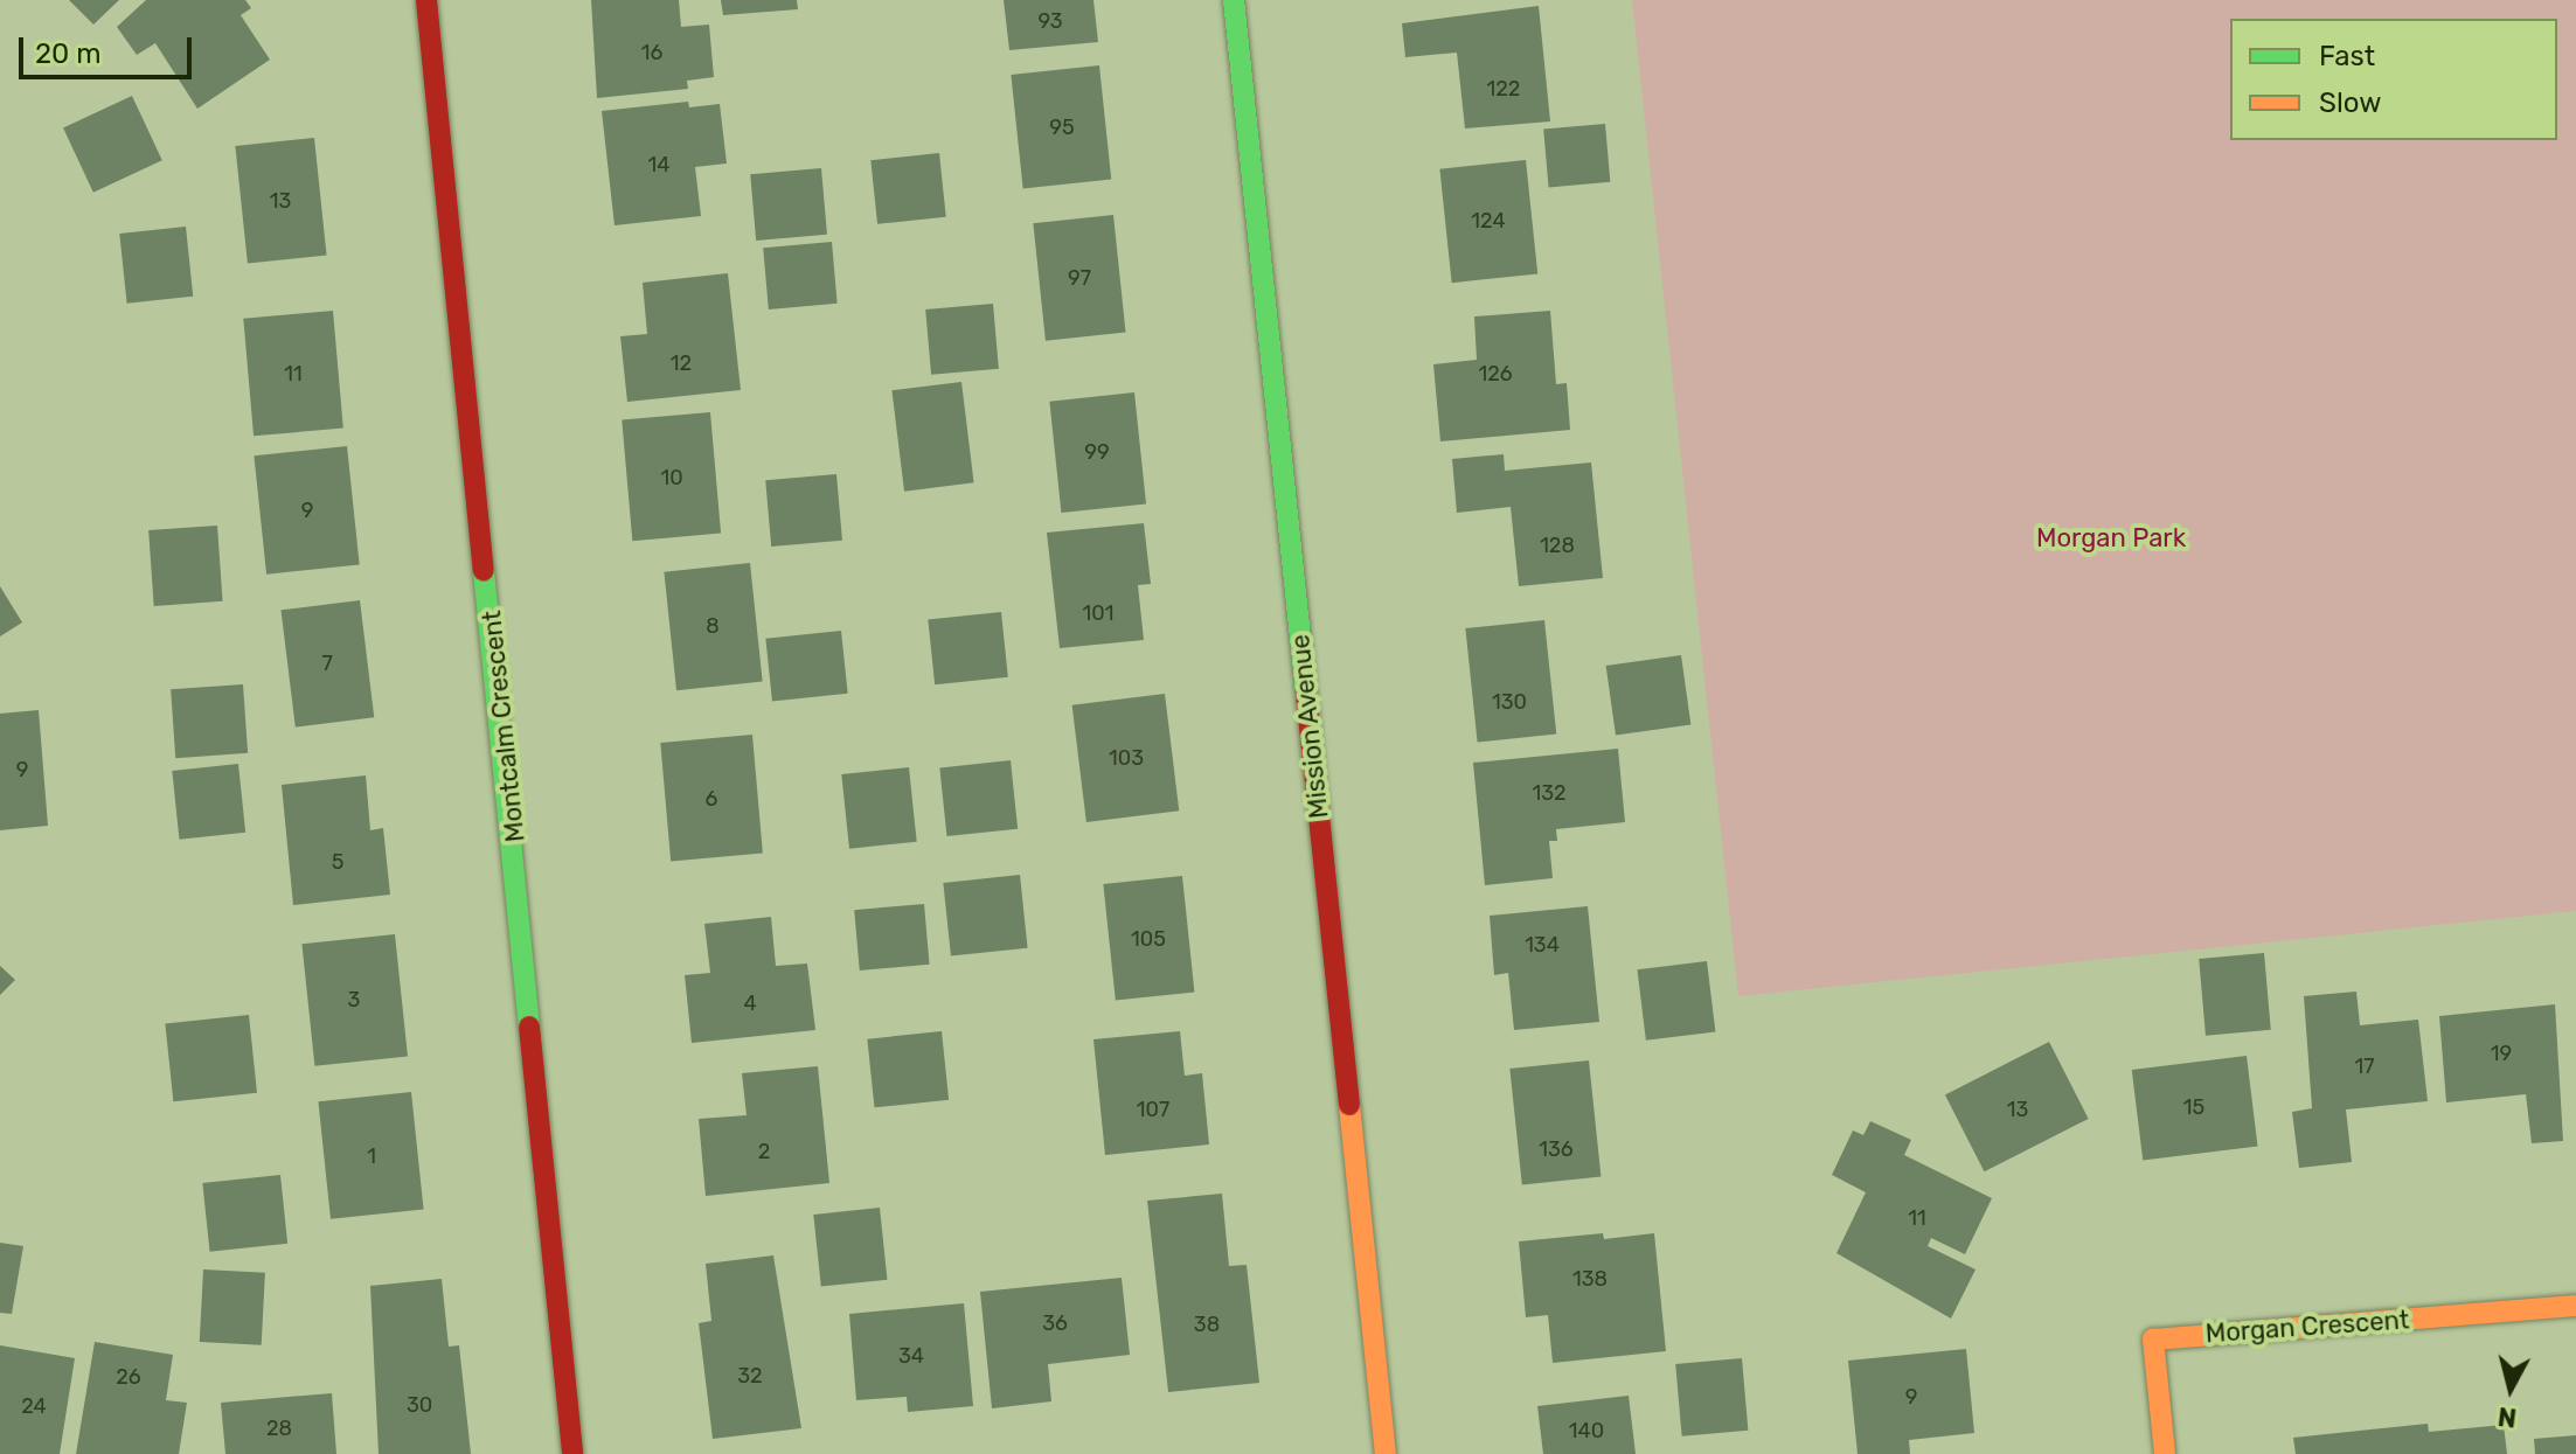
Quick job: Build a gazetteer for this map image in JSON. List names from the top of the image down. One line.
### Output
{"streets":{"street":["Montcalm Crescent","Mission Avenue","Morgan Crescent"]},"parks":["Morgan Park"],"house_numbers":["93","16","122","95","14","13","124","97","12","11","126","99","10","9","128","101","8","7","130","103","9","132","6","5","105","134","3","4","19","17","15","107","13","136","2","1","11","138","36","38","34","32","26","9","30","24","28","140"],"legend":["Fast","Slow"],"scale_bar":"20 m","north":"bottom"}
